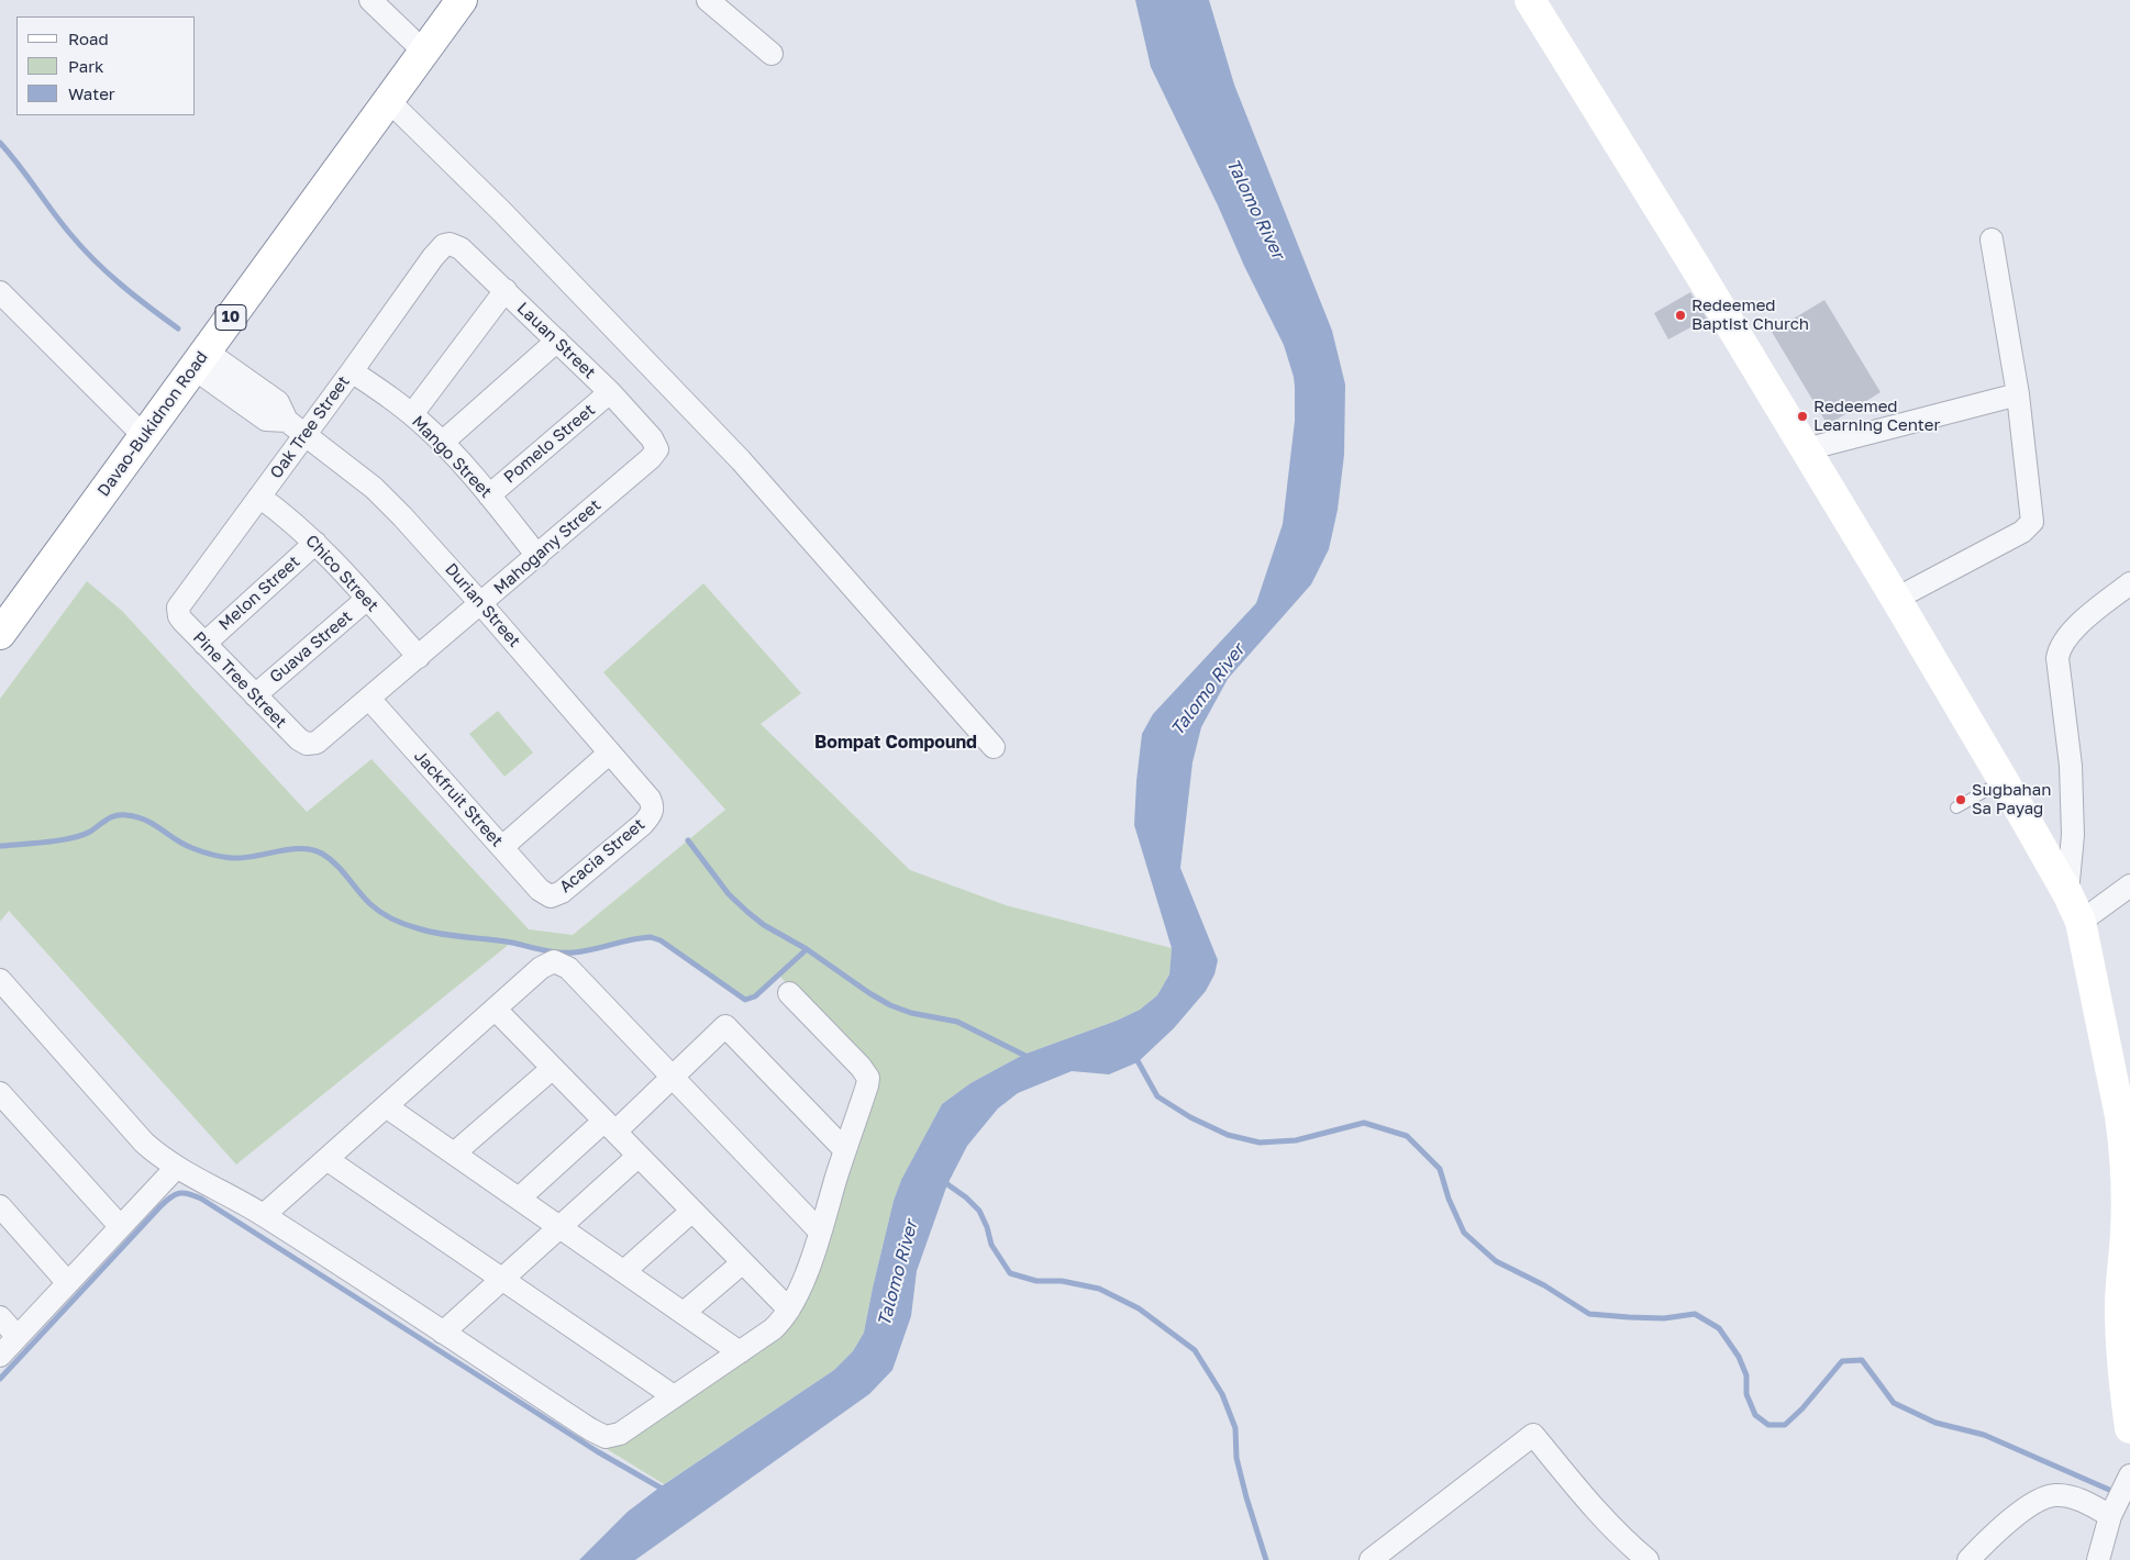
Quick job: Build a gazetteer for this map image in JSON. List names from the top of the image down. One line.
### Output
{"streets":{"main road":["10","Davao-Bukidnon Road"],"street":["Lauan Street","Oak Tree Street","Pomelo Street","Mango Street","Mahogany Street","Chico Street","Melon Street","Durian Street","Guava Street","Pine Tree Street","Jackfruit Street","Acacia Street"]},"crossings":[["Lauan Street","Oak Tree Street"],["Lauan Street","Pomelo Street"],["Lauan Street","Mahogany Street"],["Davao-Bukidnon Road","Durian Street"],["Oak Tree Street","Mango Street"],["Oak Tree Street","Chico Street"],["Oak Tree Street","Durian Street"],["Oak Tree Street","Pine Tree Street"],["Pomelo Street","Mango Street"],["Mango Street","Mahogany Street"],["Mahogany Street","Chico Street"],["Mahogany Street","Durian Street"],["Mahogany Street","Pine Tree Street"],["Mahogany Street","Jackfruit Street"],["Chico Street","Melon Street"],["Chico Street","Guava Street"],["Melon Street","Pine Tree Street"],["Durian Street","Acacia Street"],["Guava Street","Pine Tree Street"],["Jackfruit Street","Acacia Street"]],"districts":["Bompat Compound"],"water":["Talomo River"],"places":["Redeemed Baptist Church","Redeemed Learning Center","Sugbahan Sa Payag"],"legend":["Road","Park","Water"]}
